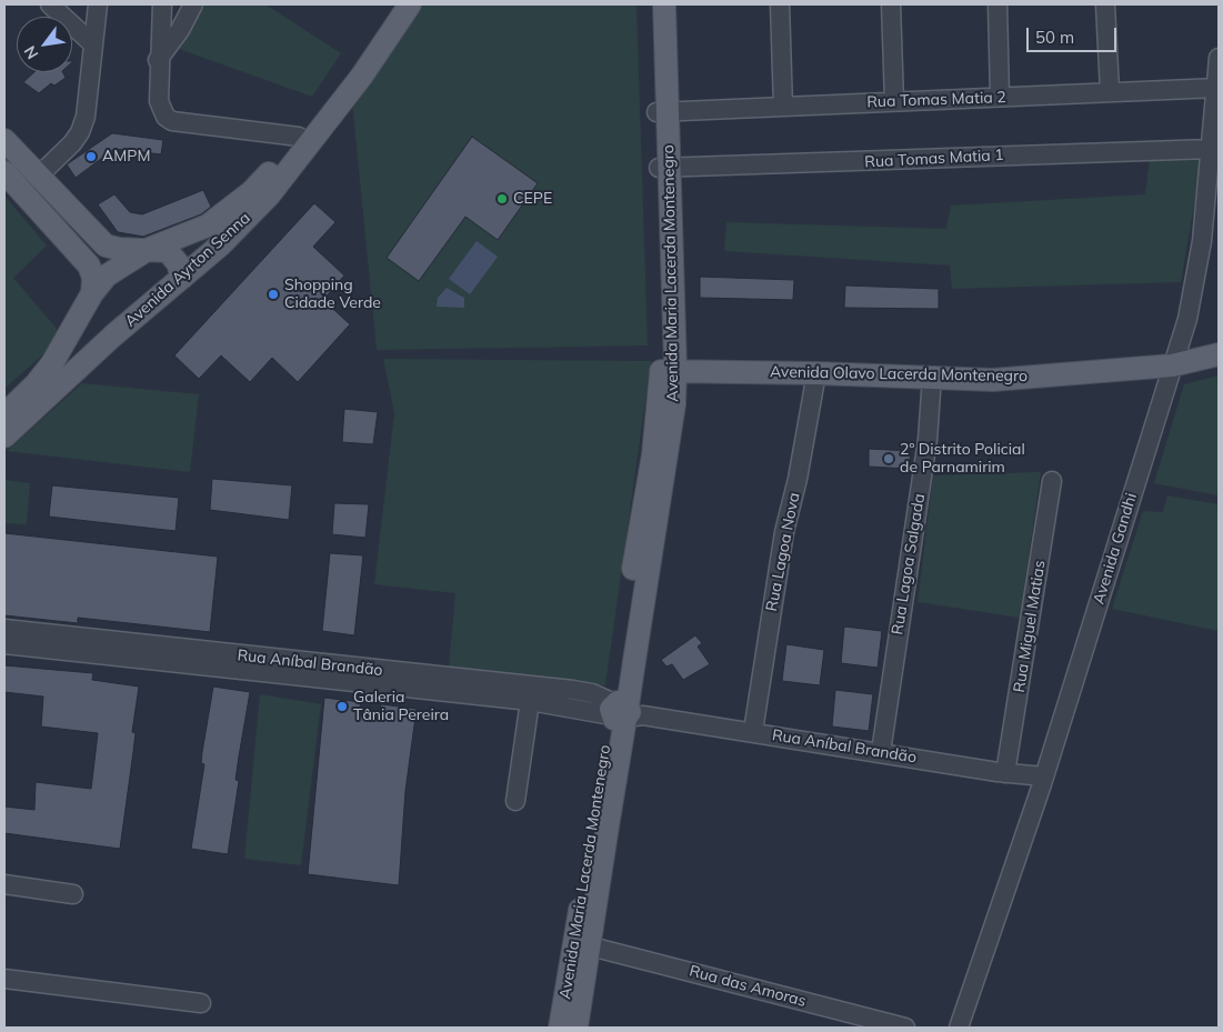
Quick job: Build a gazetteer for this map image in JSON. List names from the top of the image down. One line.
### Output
{"streets":{"main road":["Avenida Ayrton Senna","Avenida Maria Lacerda Montenegro","Avenida Olavo Lacerda Montenegro"],"street":["Rua Tomas Matia 2","Rua Tomas Matia 1","Avenida Gandhi","Rua Lagoa Nova","Rua Lagoa Salgada","Rua Miguel Matias","Rua Aníbal Brandão","Rua das Amoras"]},"crossings":[["Rua Tomas Matia 2","Avenida Maria Lacerda Montenegro"],["Rua Tomas Matia 2","Avenida Gandhi"],["Rua Tomas Matia 1","Avenida Maria Lacerda Montenegro"],["Rua Tomas Matia 1","Avenida Gandhi"],["Avenida Maria Lacerda Montenegro","Avenida Olavo Lacerda Montenegro"],["Avenida Maria Lacerda Montenegro","Rua Aníbal Brandão"],["Avenida Maria Lacerda Montenegro","Rua das Amoras"],["Avenida Olavo Lacerda Montenegro","Avenida Gandhi"],["Avenida Olavo Lacerda Montenegro","Rua Lagoa Nova"],["Avenida Olavo Lacerda Montenegro","Rua Lagoa Salgada"],["Avenida Gandhi","Rua Aníbal Brandão"],["Rua Lagoa Nova","Rua Aníbal Brandão"],["Rua Lagoa Salgada","Rua Aníbal Brandão"],["Rua Miguel Matias","Rua Aníbal Brandão"]],"places":["AMPM","CEPE","Shopping Cidade Verde","2º Distrito Policial de Parnamirim","Galeria Tânia Pereira"],"scale_bar":"50 m","north":"bottom left"}
